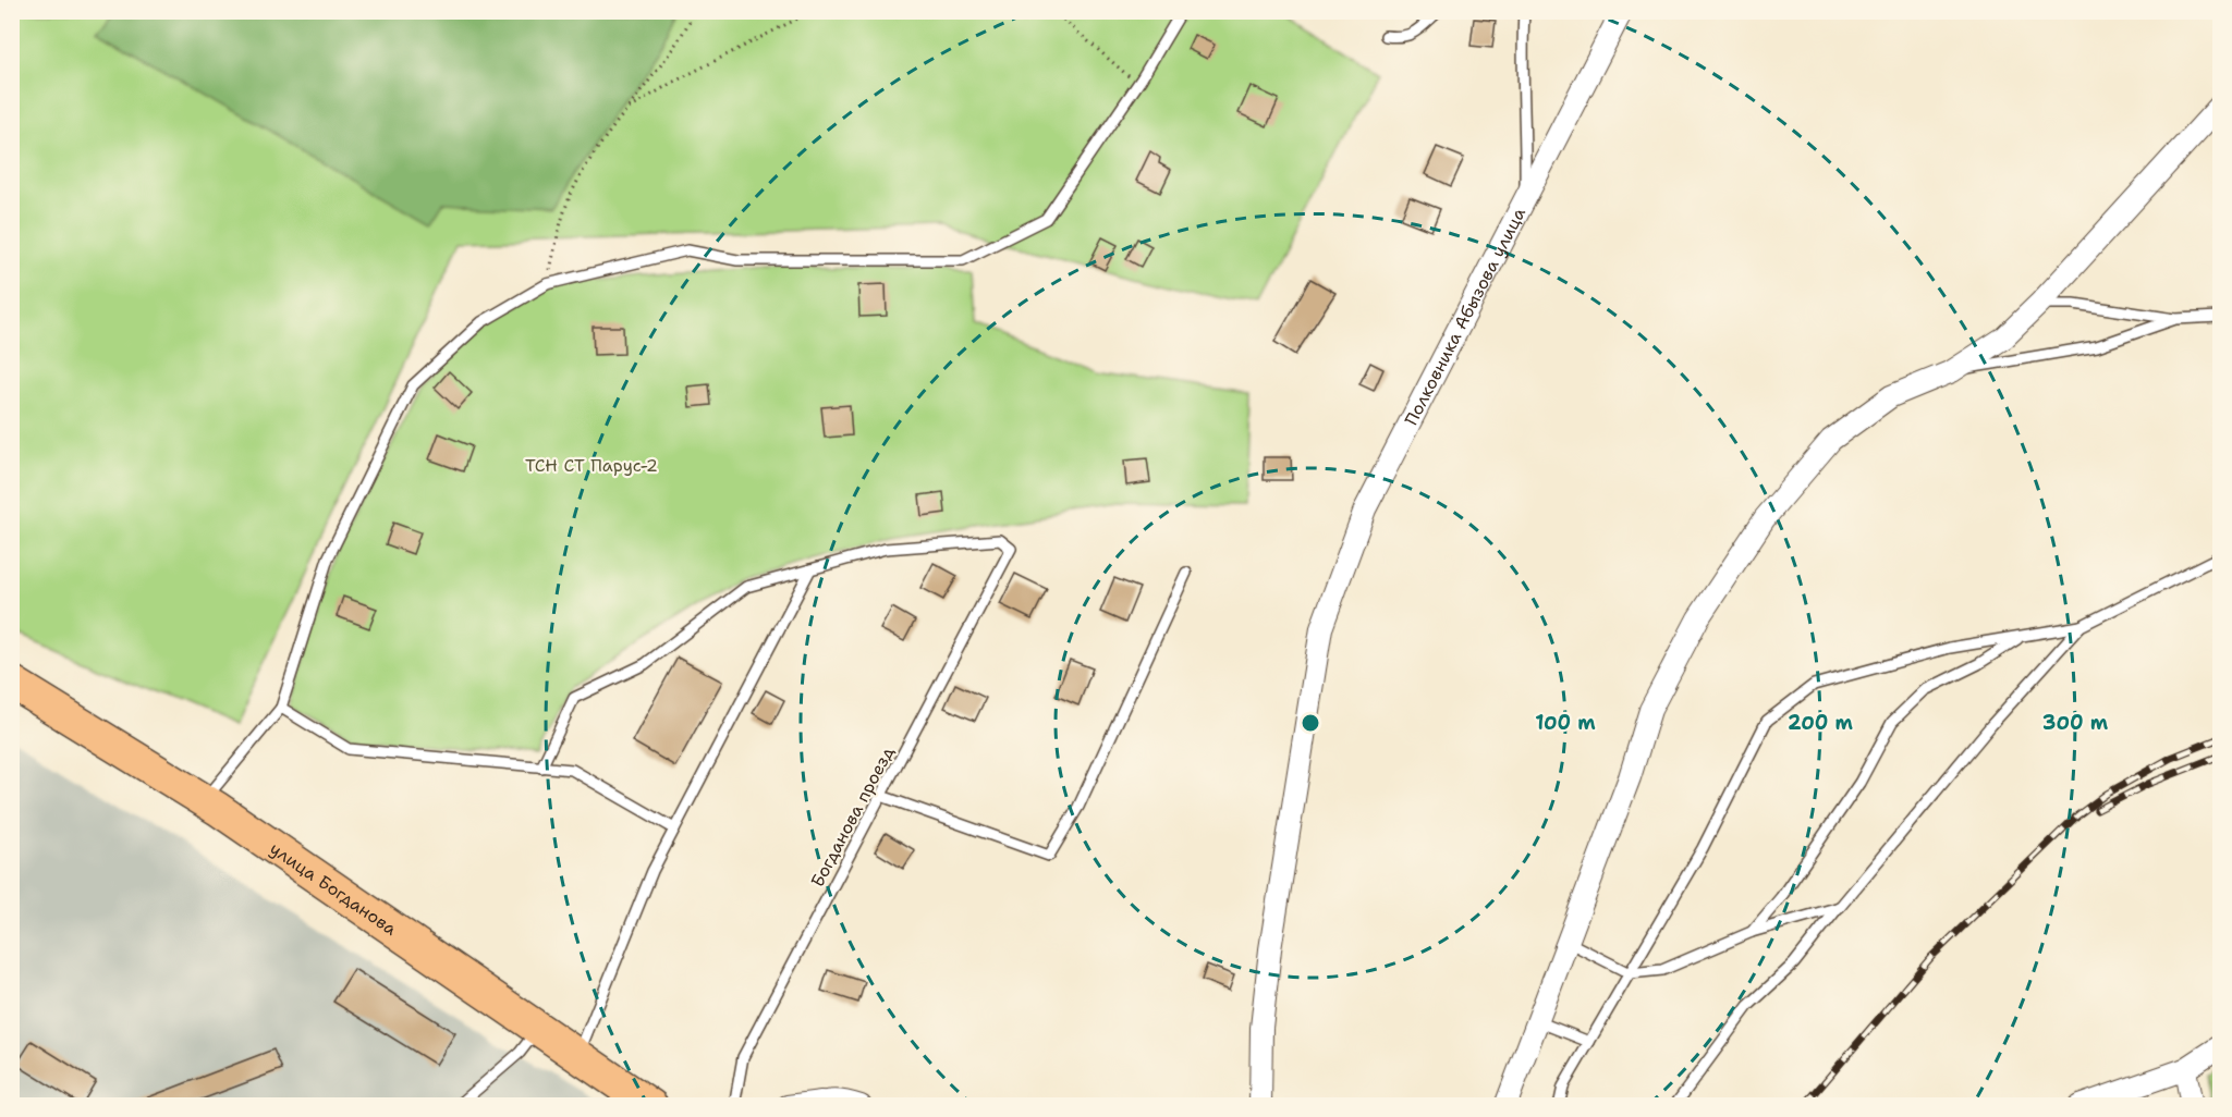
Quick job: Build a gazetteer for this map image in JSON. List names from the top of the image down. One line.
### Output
{"streets":{"main road":["улица Богданова"],"street":["Полковника Абызова улица"],"lane":["Богданова проезд"]},"parks":["ТСН СТ Парус-2"],"rings":["100 m","200 m","300 m"]}
